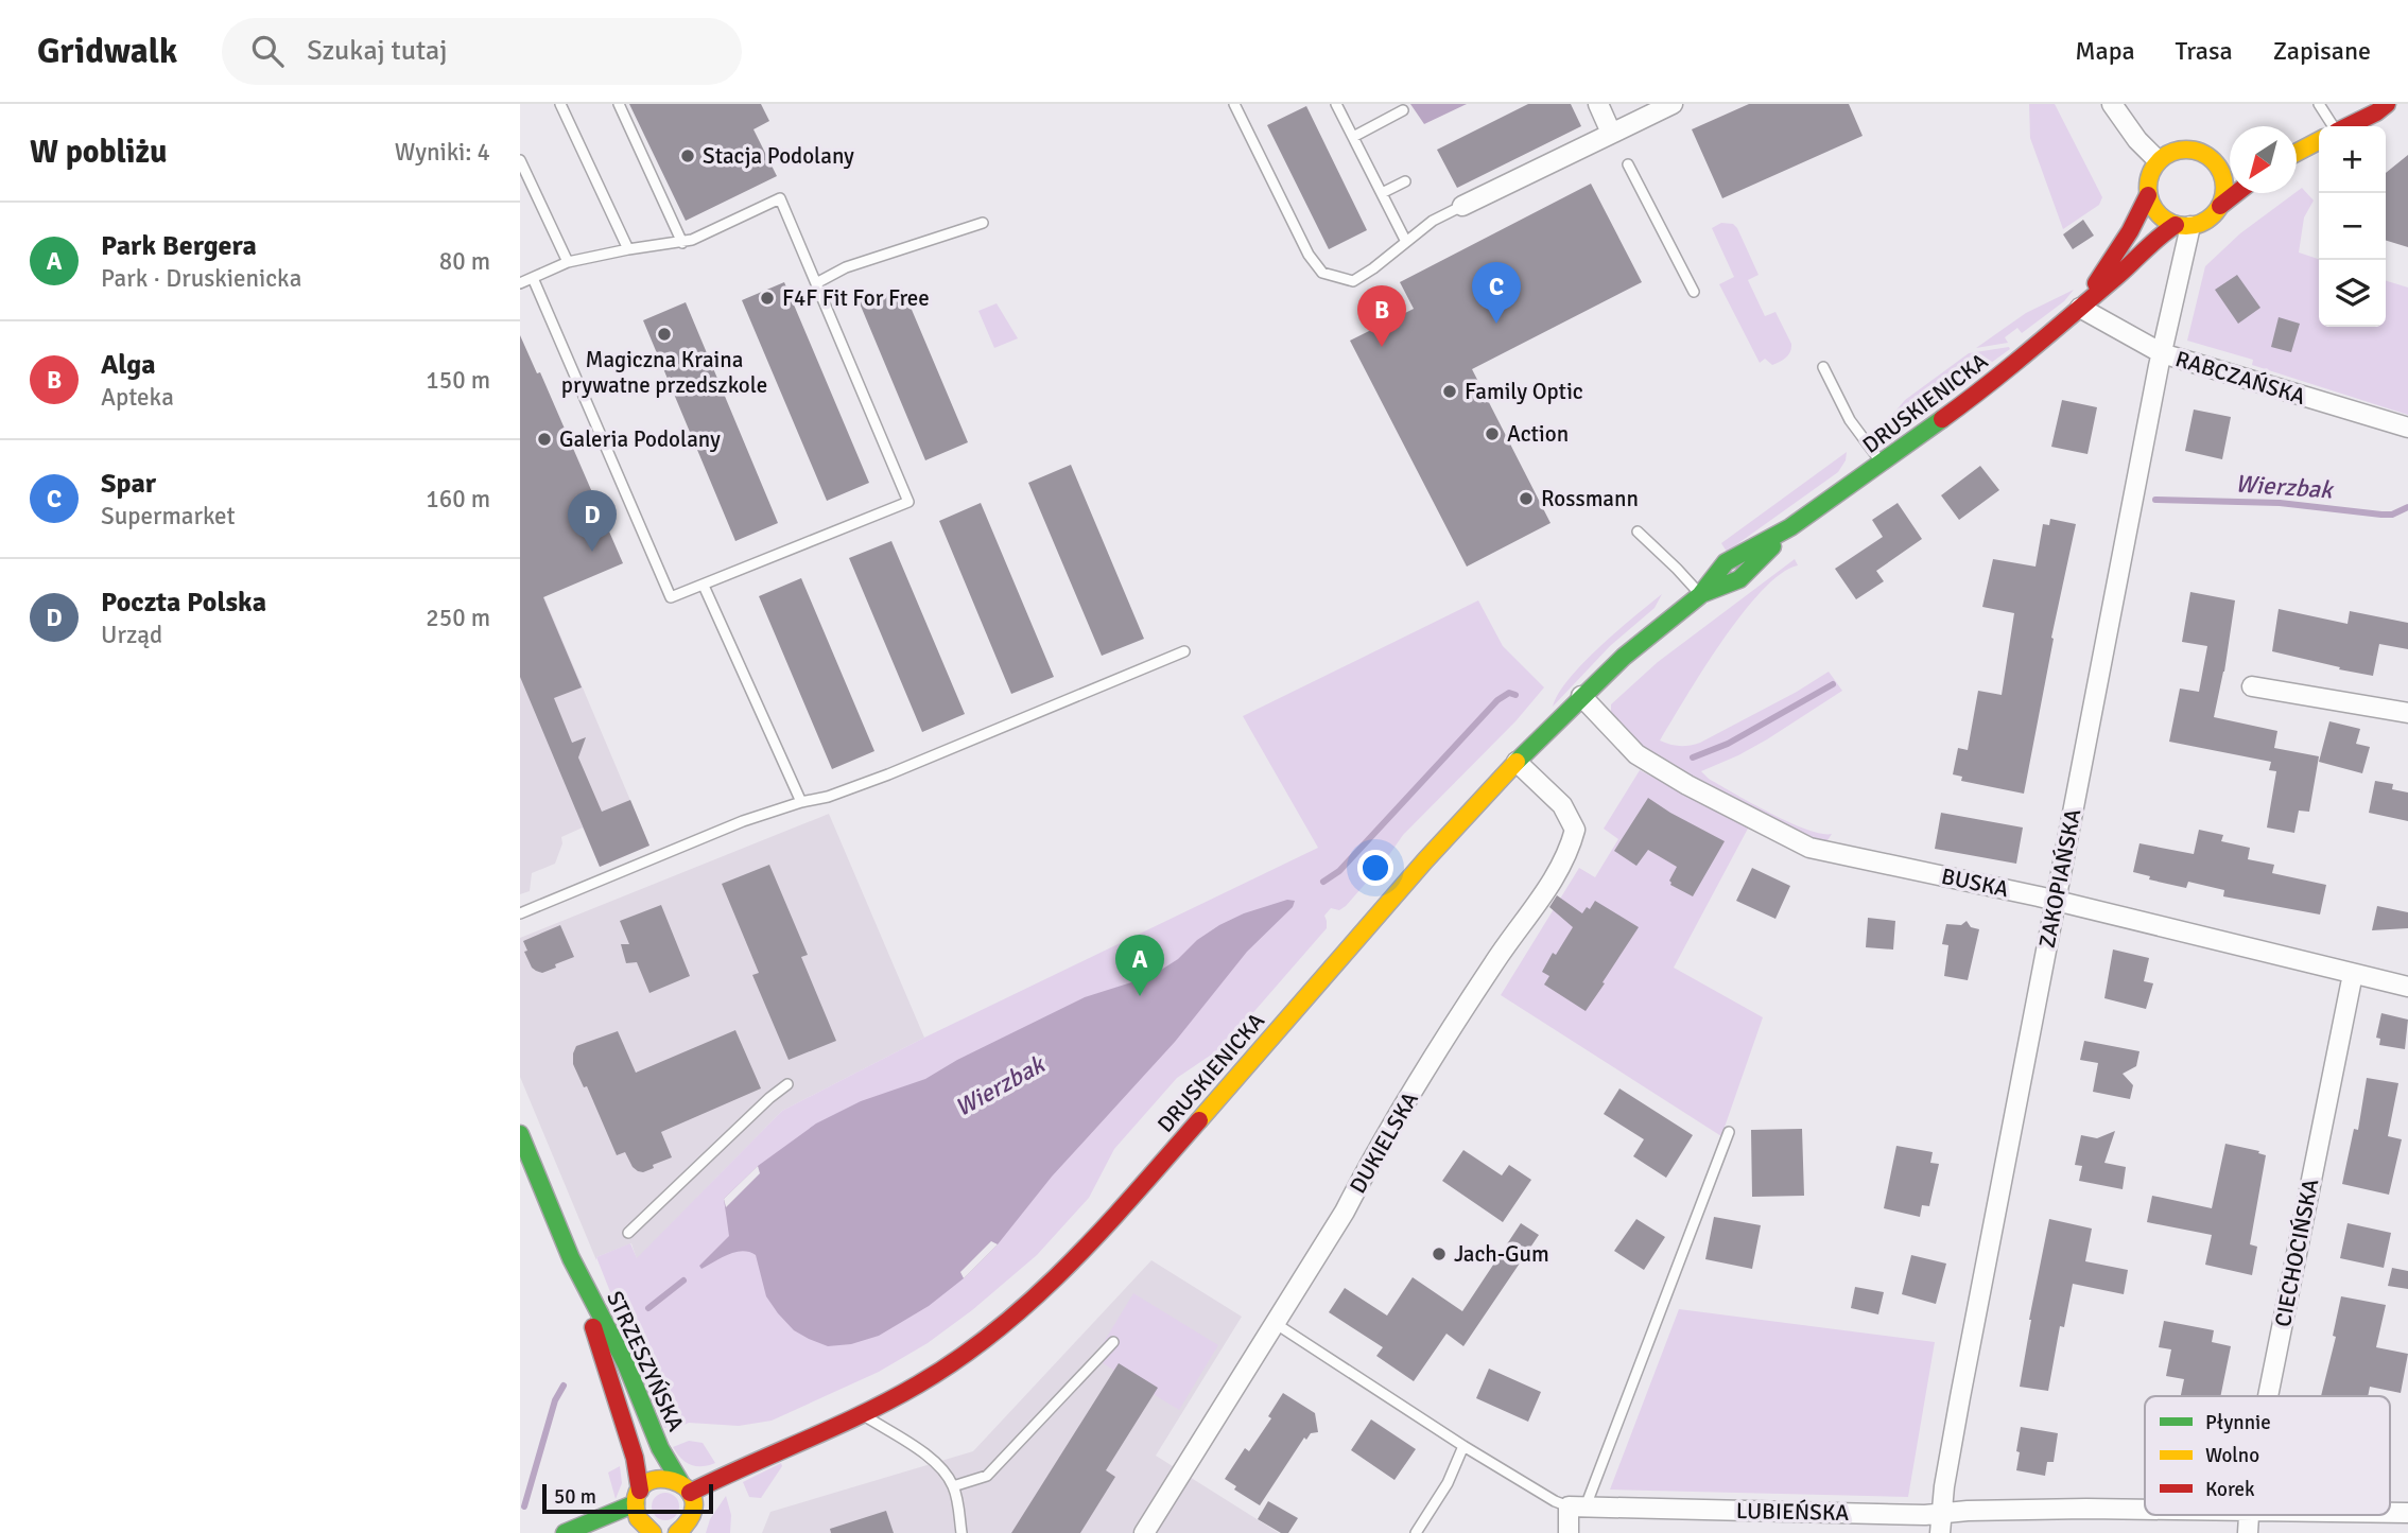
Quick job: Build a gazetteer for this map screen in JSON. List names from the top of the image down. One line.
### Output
{"streets":{"street":["RABCZAŃSKA","DRUSKIENICKA","ZAKOPIAŃSKA","BUSKA","DUKIELSKA","CIECHOCIŃSKA","STRZESZYŃSKA","LUBIEŃSKA"]},"crossings":[["RABCZAŃSKA","DRUSKIENICKA"],["RABCZAŃSKA","ZAKOPIAŃSKA"],["DRUSKIENICKA","ZAKOPIAŃSKA"],["DRUSKIENICKA","BUSKA"],["DRUSKIENICKA","DUKIELSKA"],["DRUSKIENICKA","STRZESZYŃSKA"],["ZAKOPIAŃSKA","BUSKA"],["ZAKOPIAŃSKA","LUBIEŃSKA"],["BUSKA","CIECHOCIŃSKA"],["DUKIELSKA","LUBIEŃSKA"]],"water":["Wierzbak"],"places":["Stacja Podolany","F4F Fit For Free","Magiczna Kraina prywatne przedszkole","Family Optic","Action","Galeria Podolany","Rossmann","Jach-Gum"],"legend":["Płynnie","Wolno","Korek"],"scale_bar":"50 m","north":"bottom left","page":{"header":"Gridwalk","search":"Szukaj tutaj","nav":["Mapa","Trasa","Zapisane"],"heading":["W pobliżu","Wyniki: 4"],"map_buttons":["+","−"],"list":[{"mark":"A","name":"Park Bergera","note":"Park · Druskienicka","value":"80 m"},{"mark":"B","name":"Alga","note":"Apteka","value":"150 m"},{"mark":"C","name":"Spar","note":"Supermarket","value":"160 m"},{"mark":"D","name":"Poczta Polska","note":"Urząd","value":"250 m"}],"pins":["C","B","D","A"],"scale":"50 m"}}
